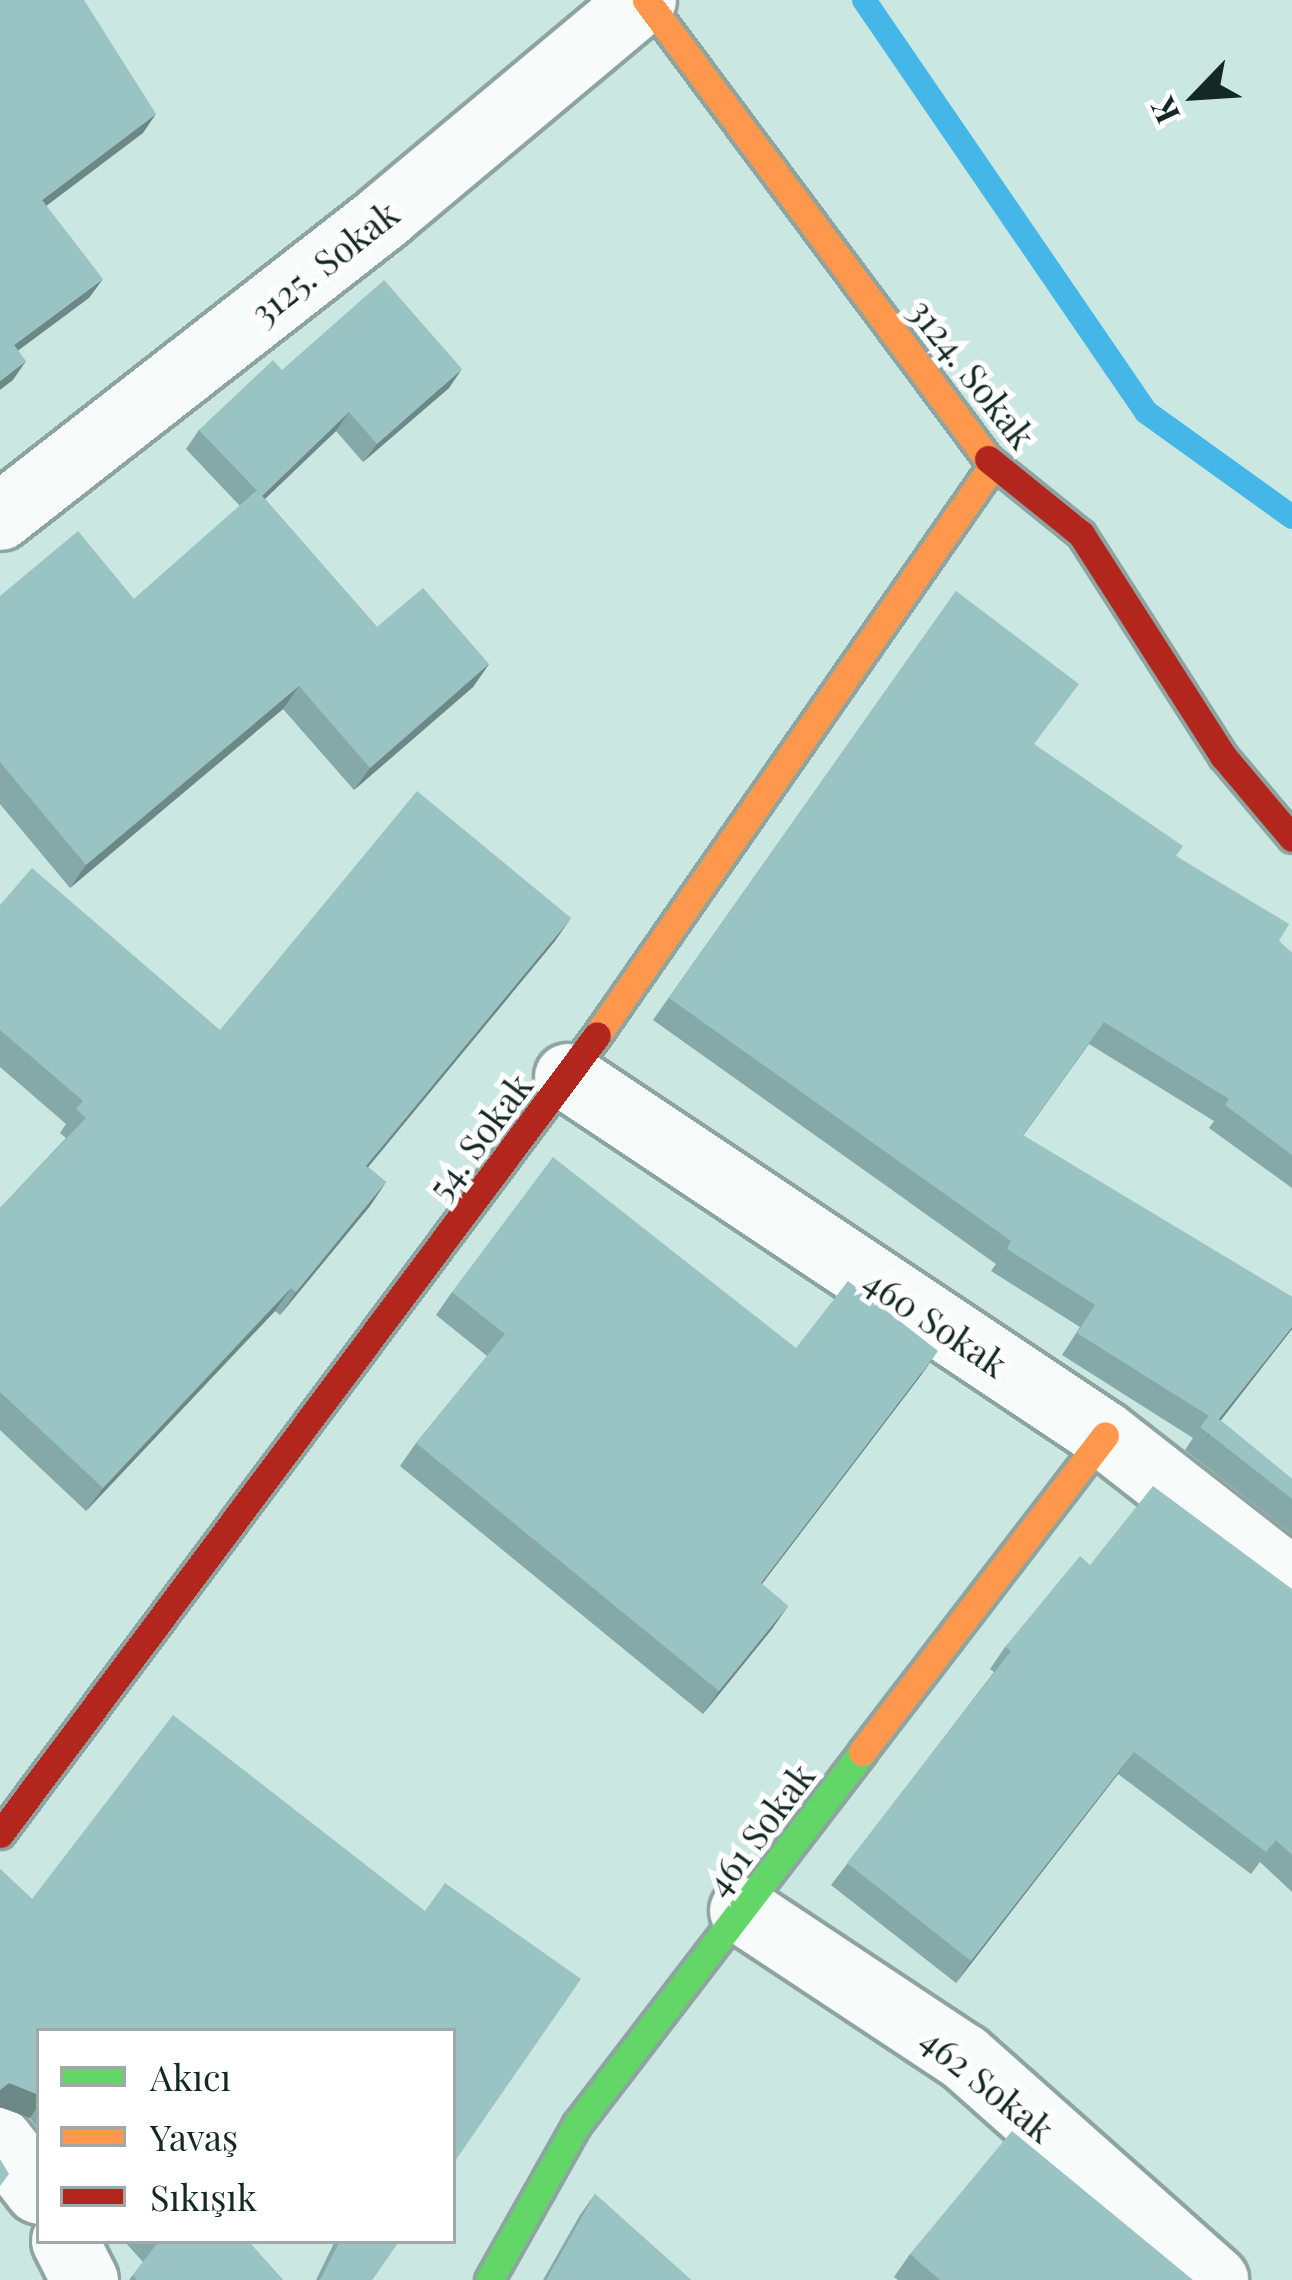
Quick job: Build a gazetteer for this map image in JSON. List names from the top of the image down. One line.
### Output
{"streets":{"street":["3125. Sokak","3124. Sokak","54. Sokak","460 Sokak","461 Sokak","462 Sokak"]},"crossings":[["3125. Sokak","3124. Sokak"],["3124. Sokak","54. Sokak"],["54. Sokak","460 Sokak"],["460 Sokak","461 Sokak"],["461 Sokak","462 Sokak"]],"legend":["Akıcı","Yavaş","Sıkışık"],"north":"bottom left"}
